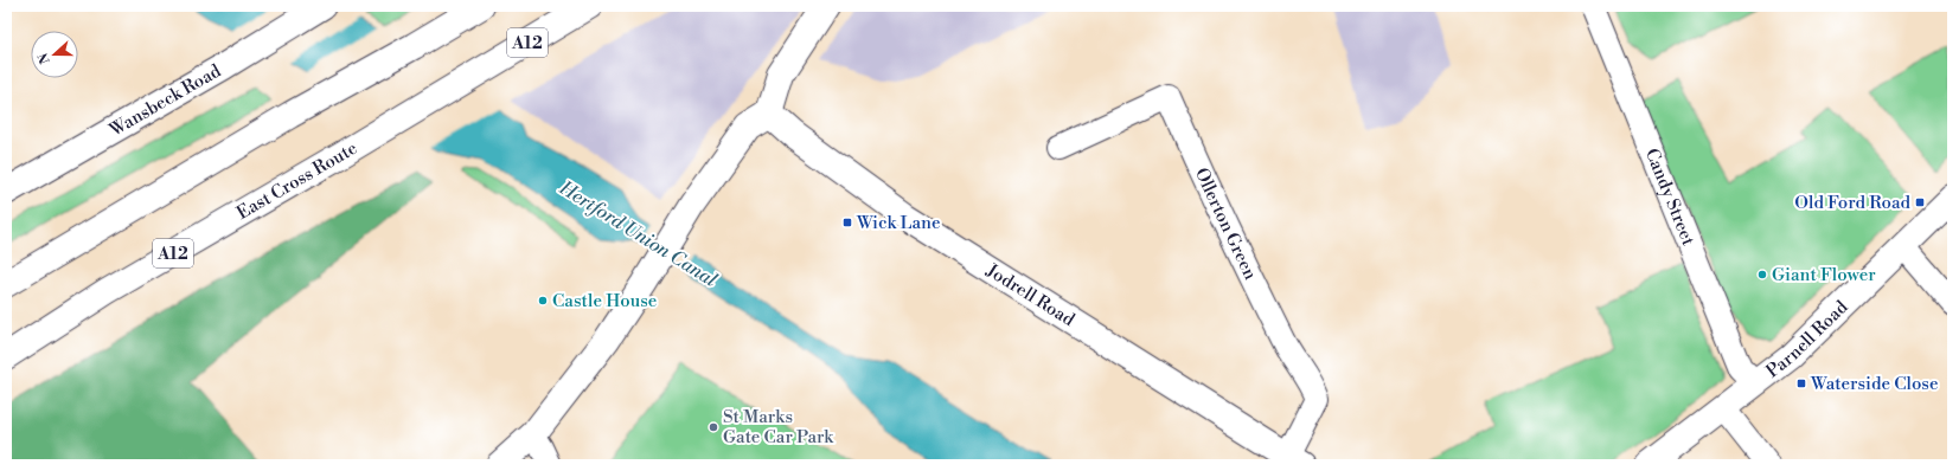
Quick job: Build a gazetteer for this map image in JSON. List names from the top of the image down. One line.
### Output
{"streets":{"main road":["A12","Wansbeck Road","East Cross Route","Jodrell Road","Parnell Road"],"street":["Candy Street","Ollerton Green"]},"crossings":[["Candy Street","Parnell Road"],["Ollerton Green","Jodrell Road"]],"water":["Hertford Union Canal"],"places":{"transit":["Old Ford Road","Wick Lane","Waterside Close"],"other":["Giant Flower","Castle House","St Marks Gate Car Park"]},"north":"left"}
